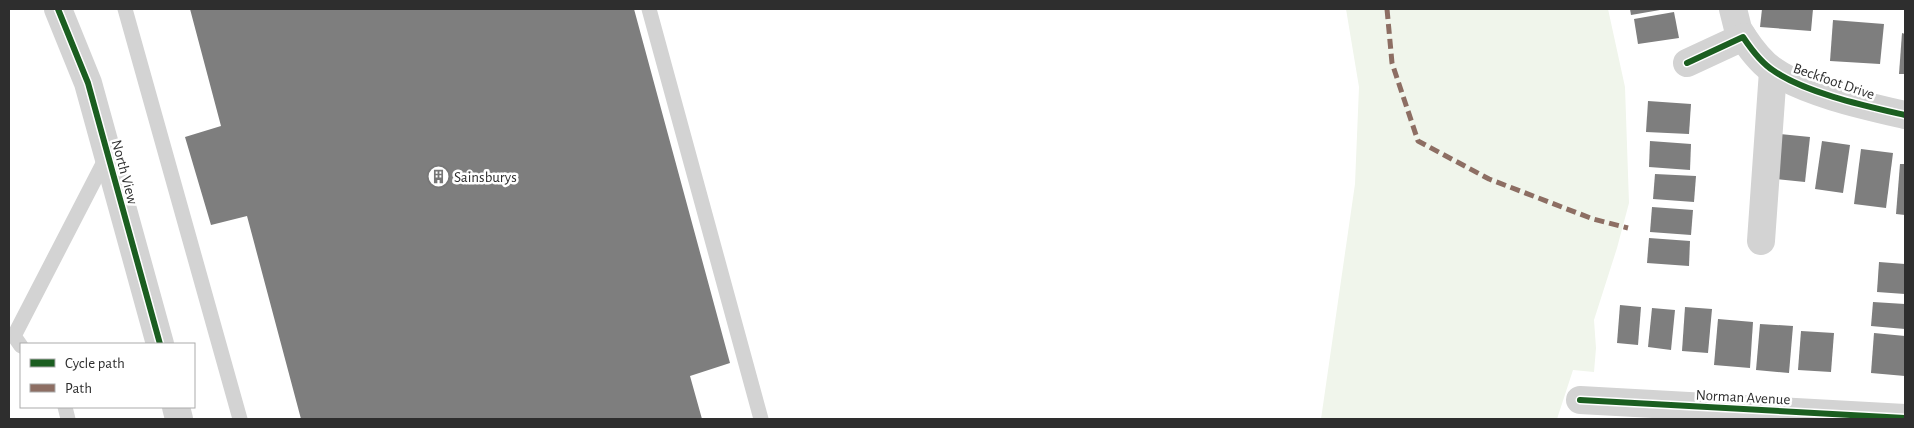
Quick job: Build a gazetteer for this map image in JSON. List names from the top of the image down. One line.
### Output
{"streets":{"street":["Beckfoot Drive","North View","Norman Avenue"]},"places":{"building":["Sainsburys"]},"legend":["Cycle path","Path"]}
